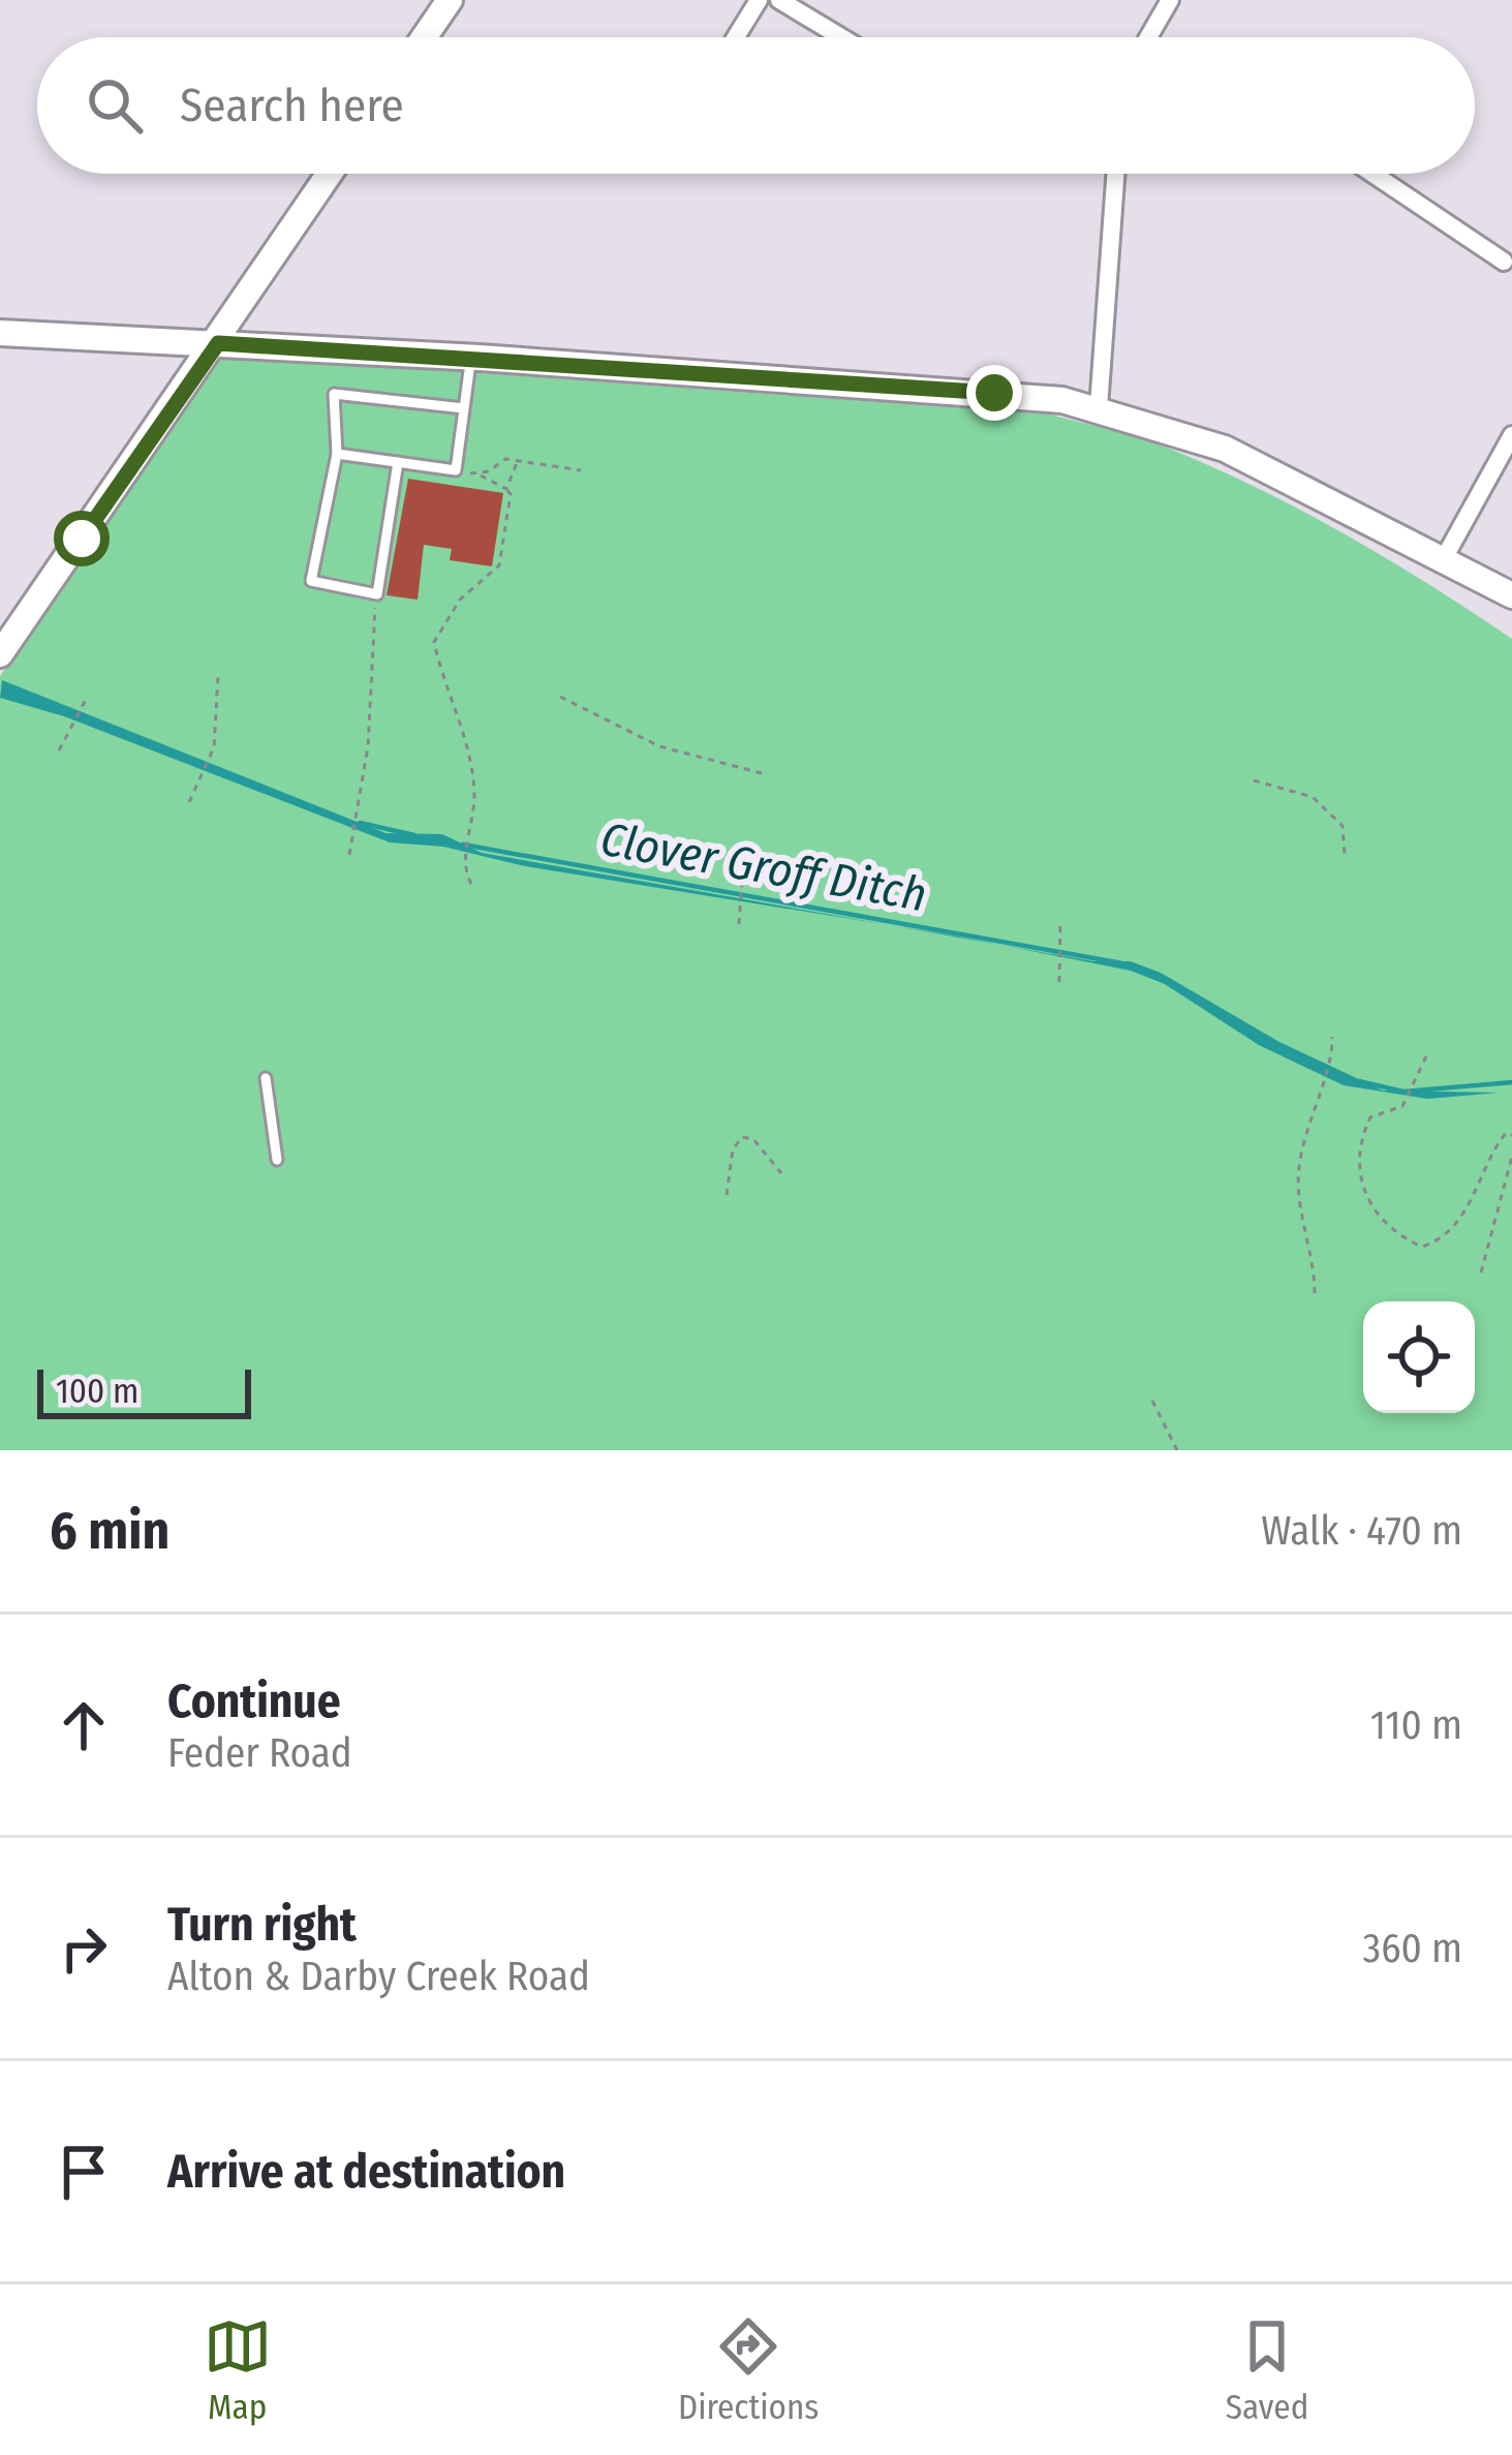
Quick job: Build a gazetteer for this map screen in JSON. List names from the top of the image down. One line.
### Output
{"water":["Clover Groff Ditch"],"scale_bar":"100 m","page":{"search":"Search here","scale":"100 m","heading":["6 min","Walk · 470 m"],"list":[["Continue","Feder Road","110 m"],["Turn right","Alton & Darby Creek Road","360 m"],"Arrive at destination"],"nav":["Map","Directions","Saved"]}}
